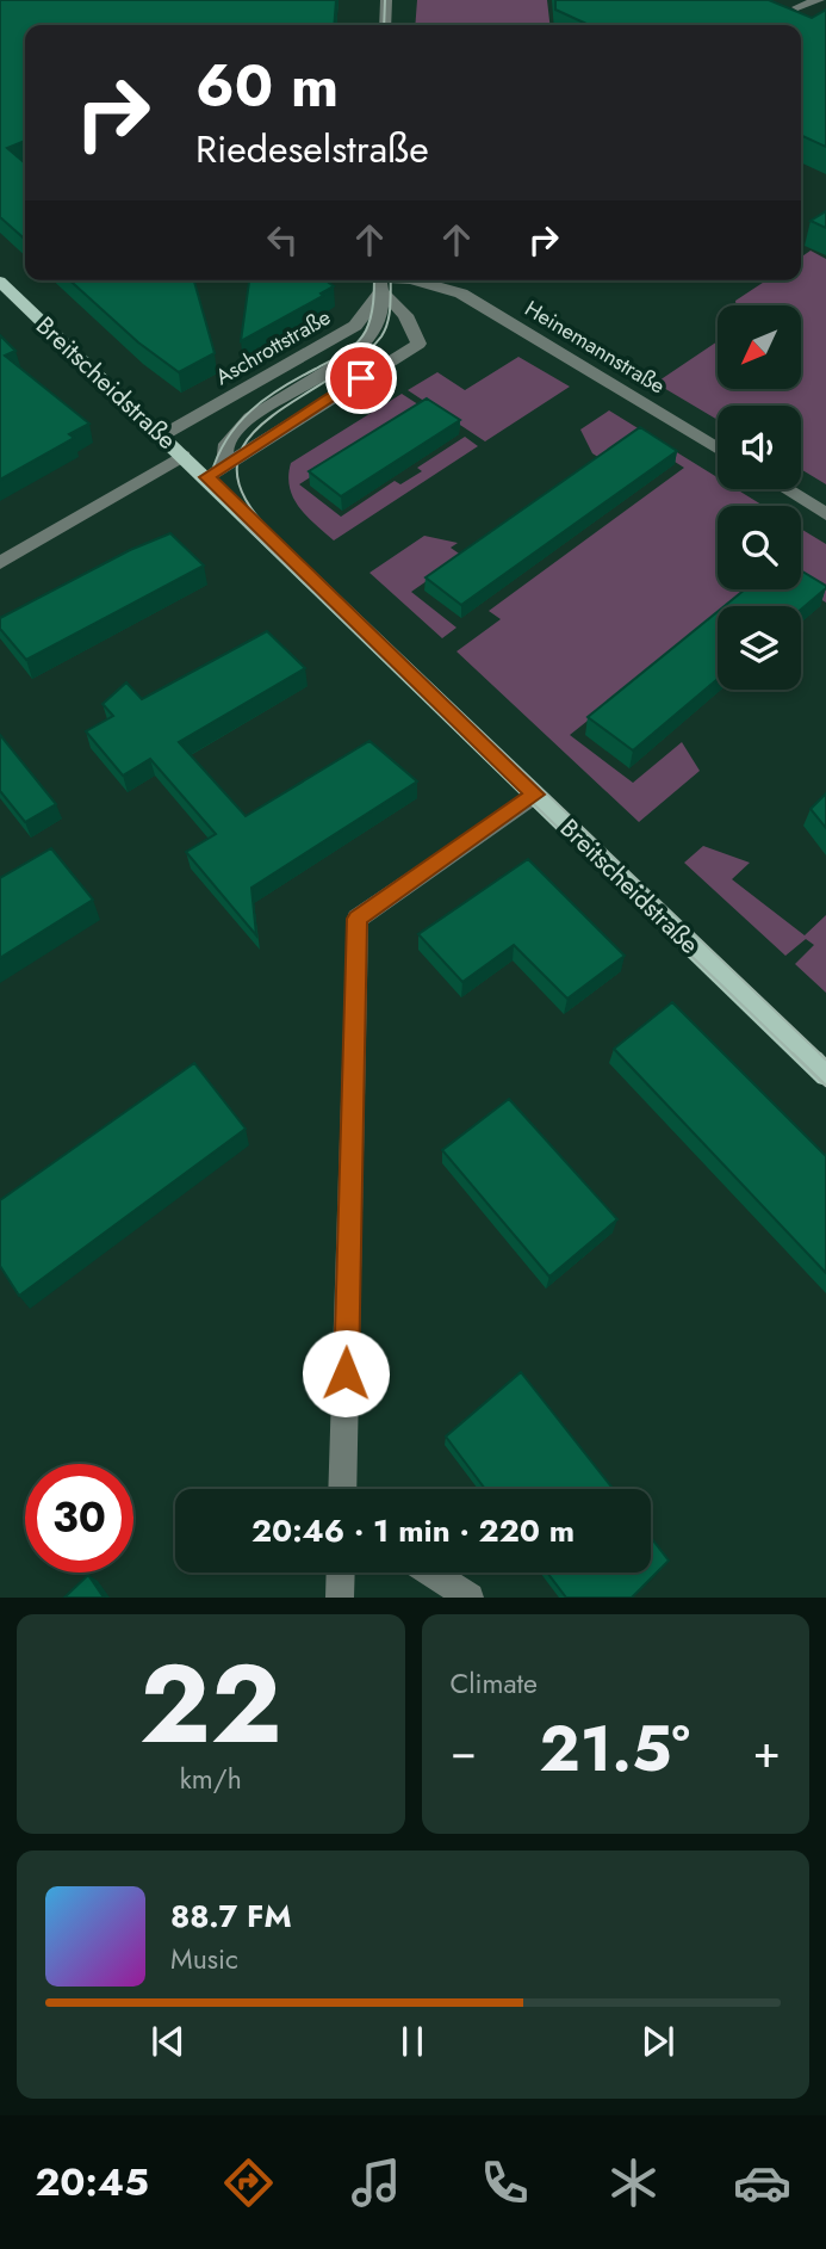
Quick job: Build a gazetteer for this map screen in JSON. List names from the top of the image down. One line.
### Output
{"streets":{"main road":["Breitscheidstraße"],"street":["Aschrottstraße","Heinemannstraße"]},"crossings":[["Aschrottstraße","Breitscheidstraße"]],"north":"bottom left","page":{"turn":["60 m","Riedeselstraße"],"limit":"30","trip":"20:46 · 1 min · 220 m","tile":[["22","km/h"],"Climate"],"heat":["−","21.5°","+"],"song":["88.7 FM","Music"],"tabs":"20:45"}}
